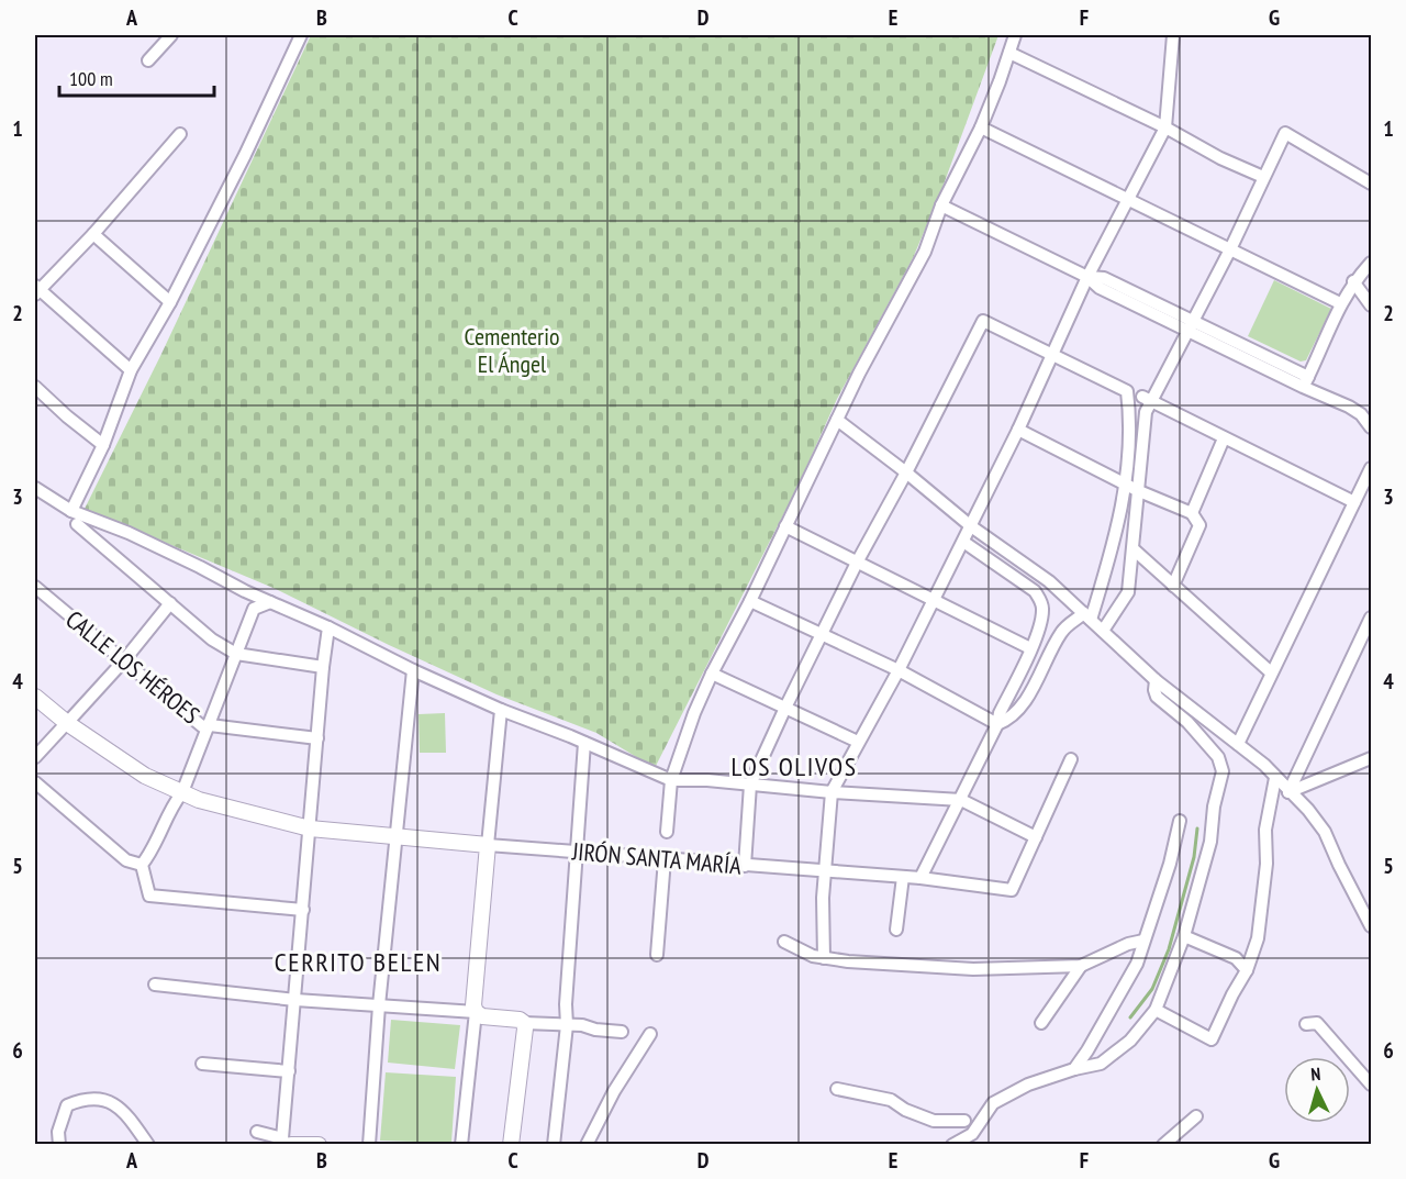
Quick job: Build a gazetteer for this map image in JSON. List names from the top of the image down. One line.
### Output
{"streets":{"street":["CALLE LOS HÉROES","JIRÓN SANTA MARÍA"]},"districts":["LOS OLIVOS","CERRITO BELEN"],"parks":["Cementerio El Ángel"],"scale_bar":"100 m","north":"top","grid":{"columns":["A","B","C","D","E","F","G"],"rows":["1","2","3","4","5","6"]}}
